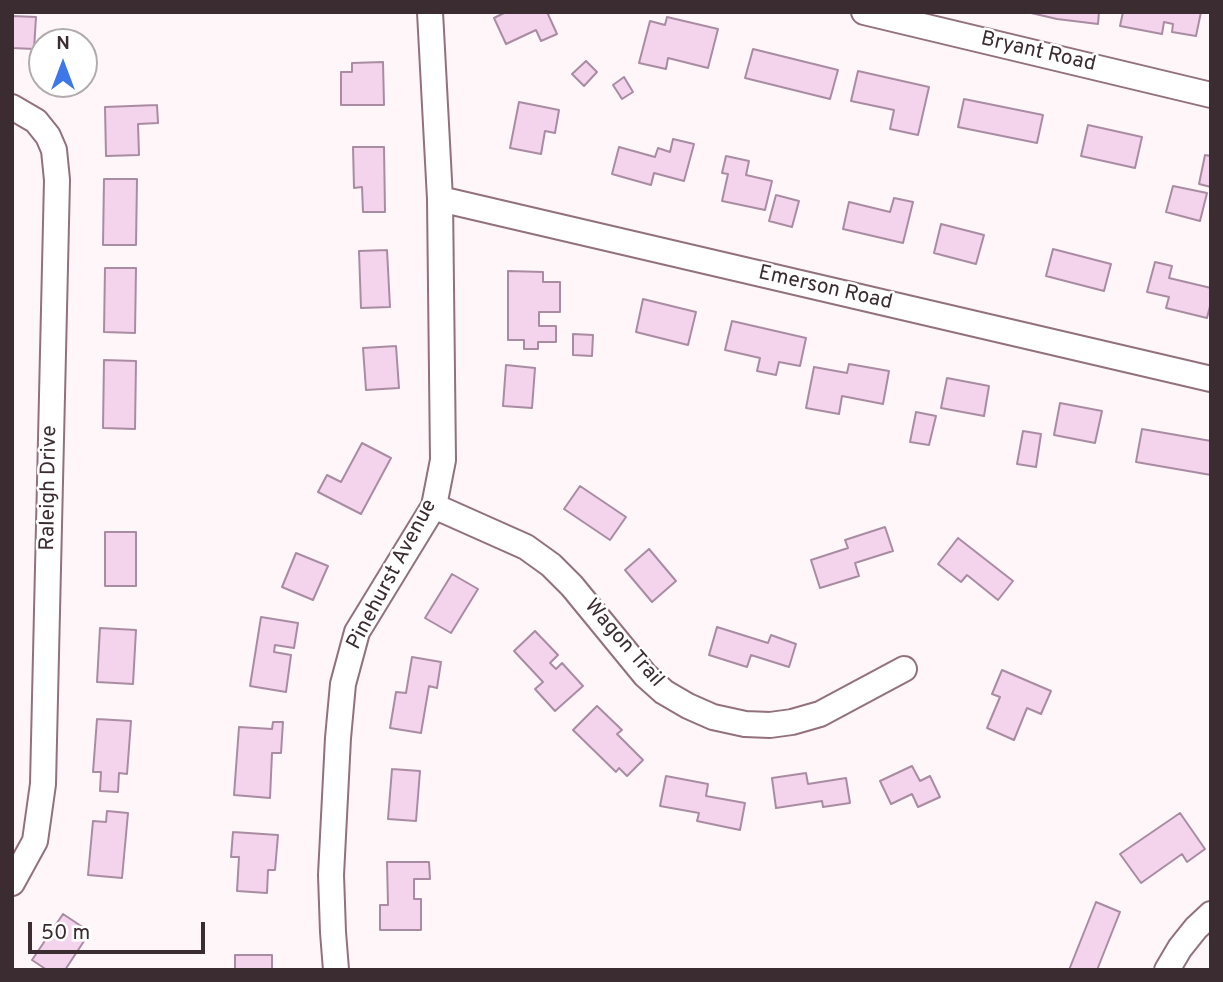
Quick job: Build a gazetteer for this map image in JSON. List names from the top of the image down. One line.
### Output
{"streets":{"street":["Bryant Road","Emerson Road","Raleigh Drive","Pinehurst Avenue","Wagon Trail"]},"crossings":[["Emerson Road","Pinehurst Avenue"],["Pinehurst Avenue","Wagon Trail"]],"scale_bar":"50 m","north":"top"}
